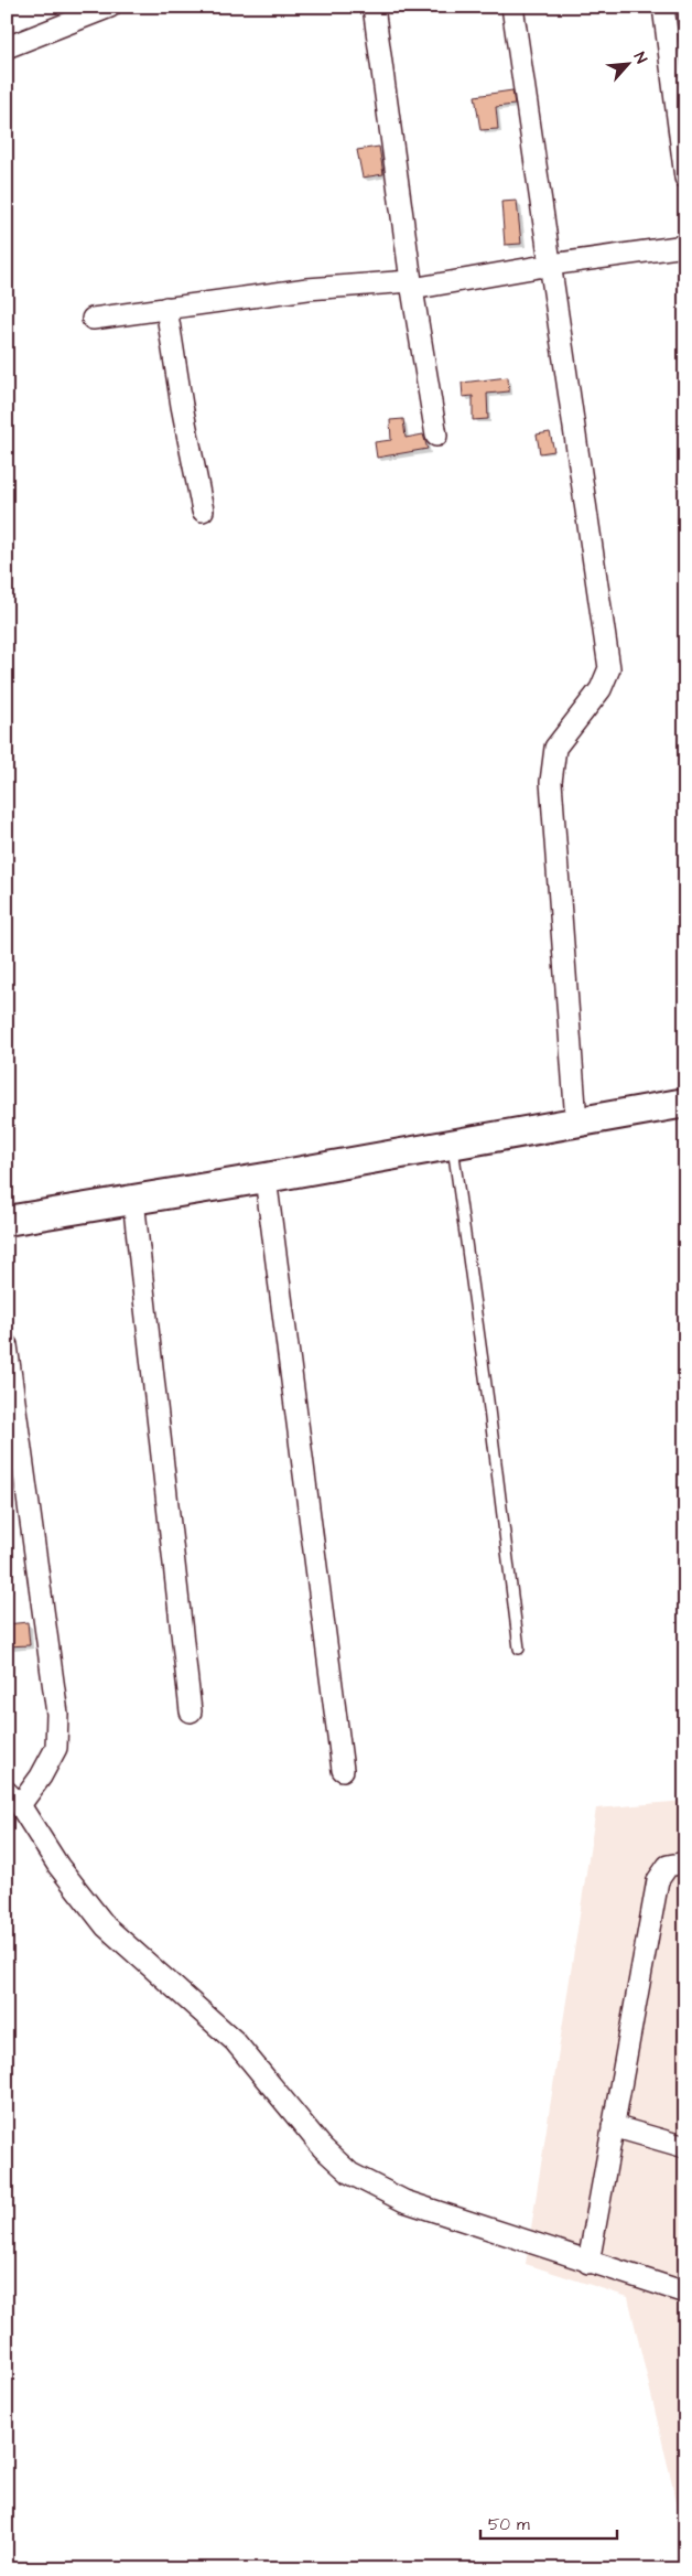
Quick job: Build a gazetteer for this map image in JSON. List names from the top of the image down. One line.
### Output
{"scale_bar":"50 m","north":"top right"}
